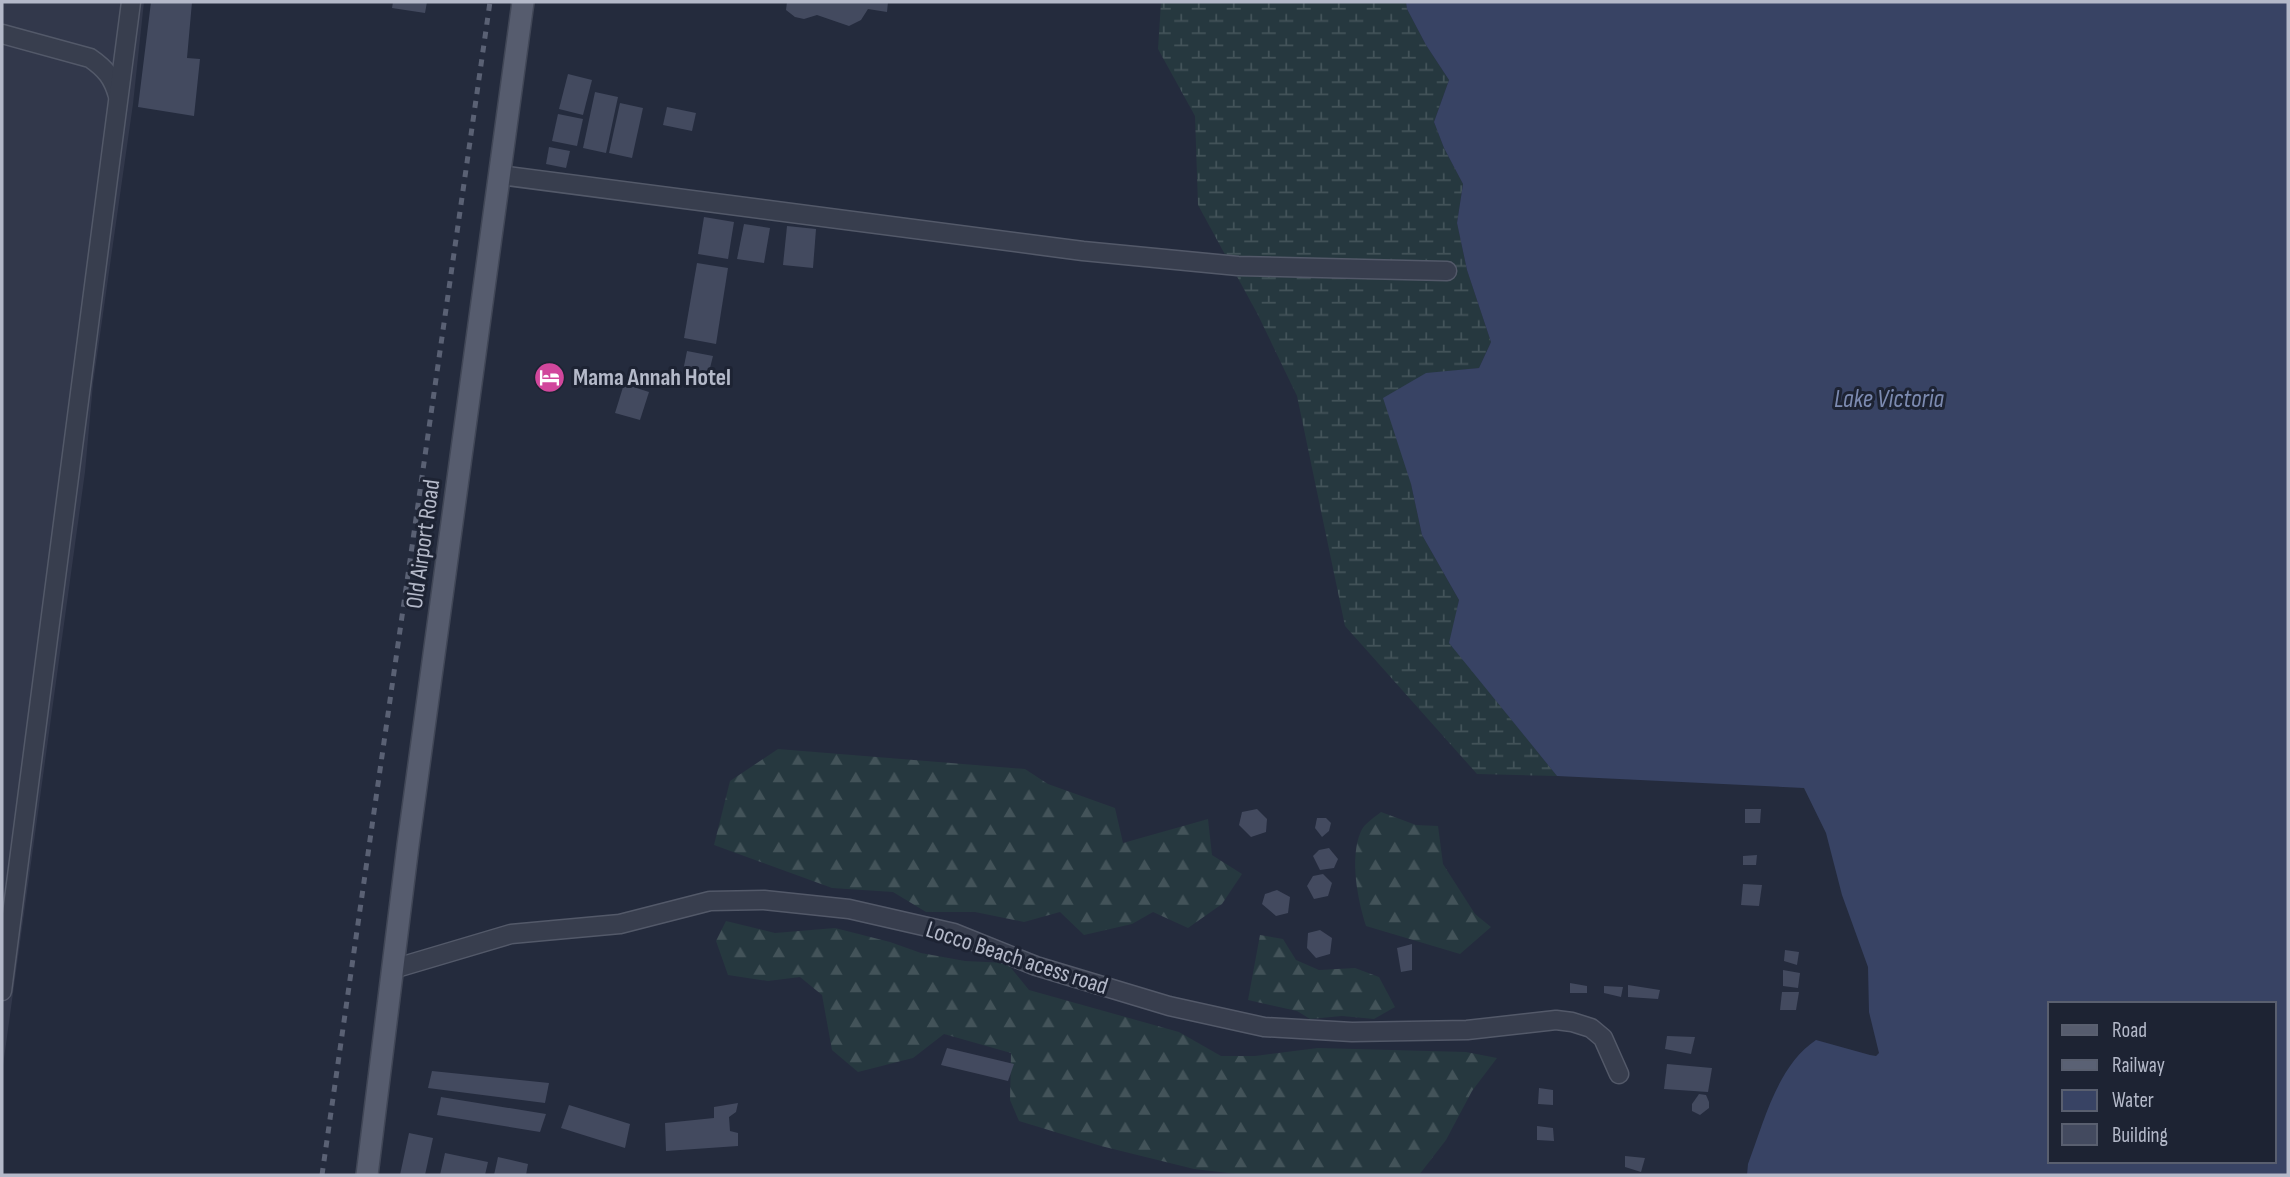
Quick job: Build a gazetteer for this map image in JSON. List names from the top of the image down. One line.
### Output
{"streets":{"main road":["Old Airport Road"],"street":["Locco Beach acess road"]},"crossings":[["Old Airport Road","Locco Beach acess road"]],"water":["Lake Victoria"],"places":{"hotel":["Mama Annah Hotel"]},"legend":["Road","Railway","Water","Building"]}
